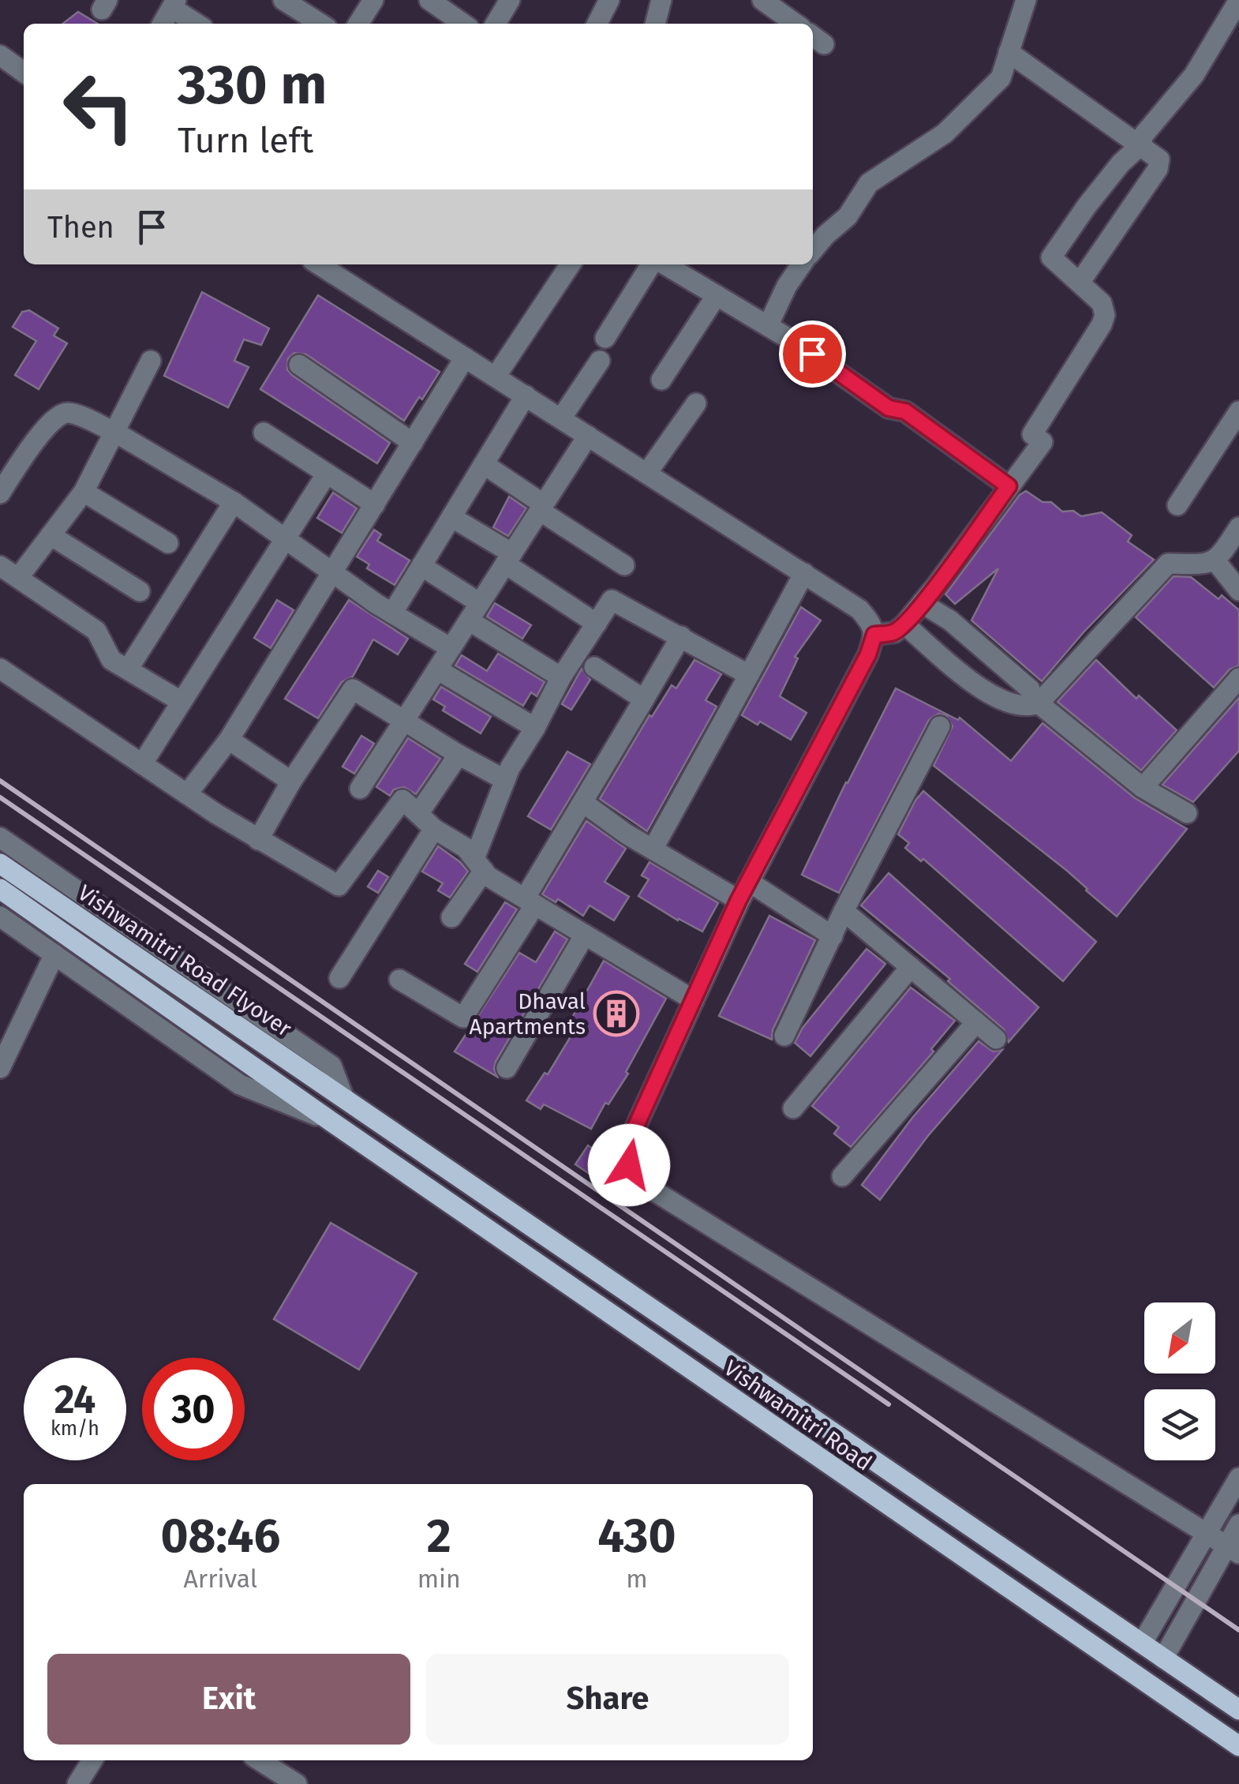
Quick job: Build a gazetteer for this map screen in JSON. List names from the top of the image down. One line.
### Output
{"streets":{"main road":["Vishwamitri Road Flyover","Vishwamitri Road"]},"crossings":[["Vishwamitri Road Flyover","Vishwamitri Road"]],"places":{"building":["Dhaval Apartments"]},"north":"bottom left","page":{"turn":["330 m","Turn left"],"then":"Then","speed":"24 km/h","limit":"30","eta":["08:46","Arrival","2","min","430","m"],"buttons":["Exit","Share"]}}
